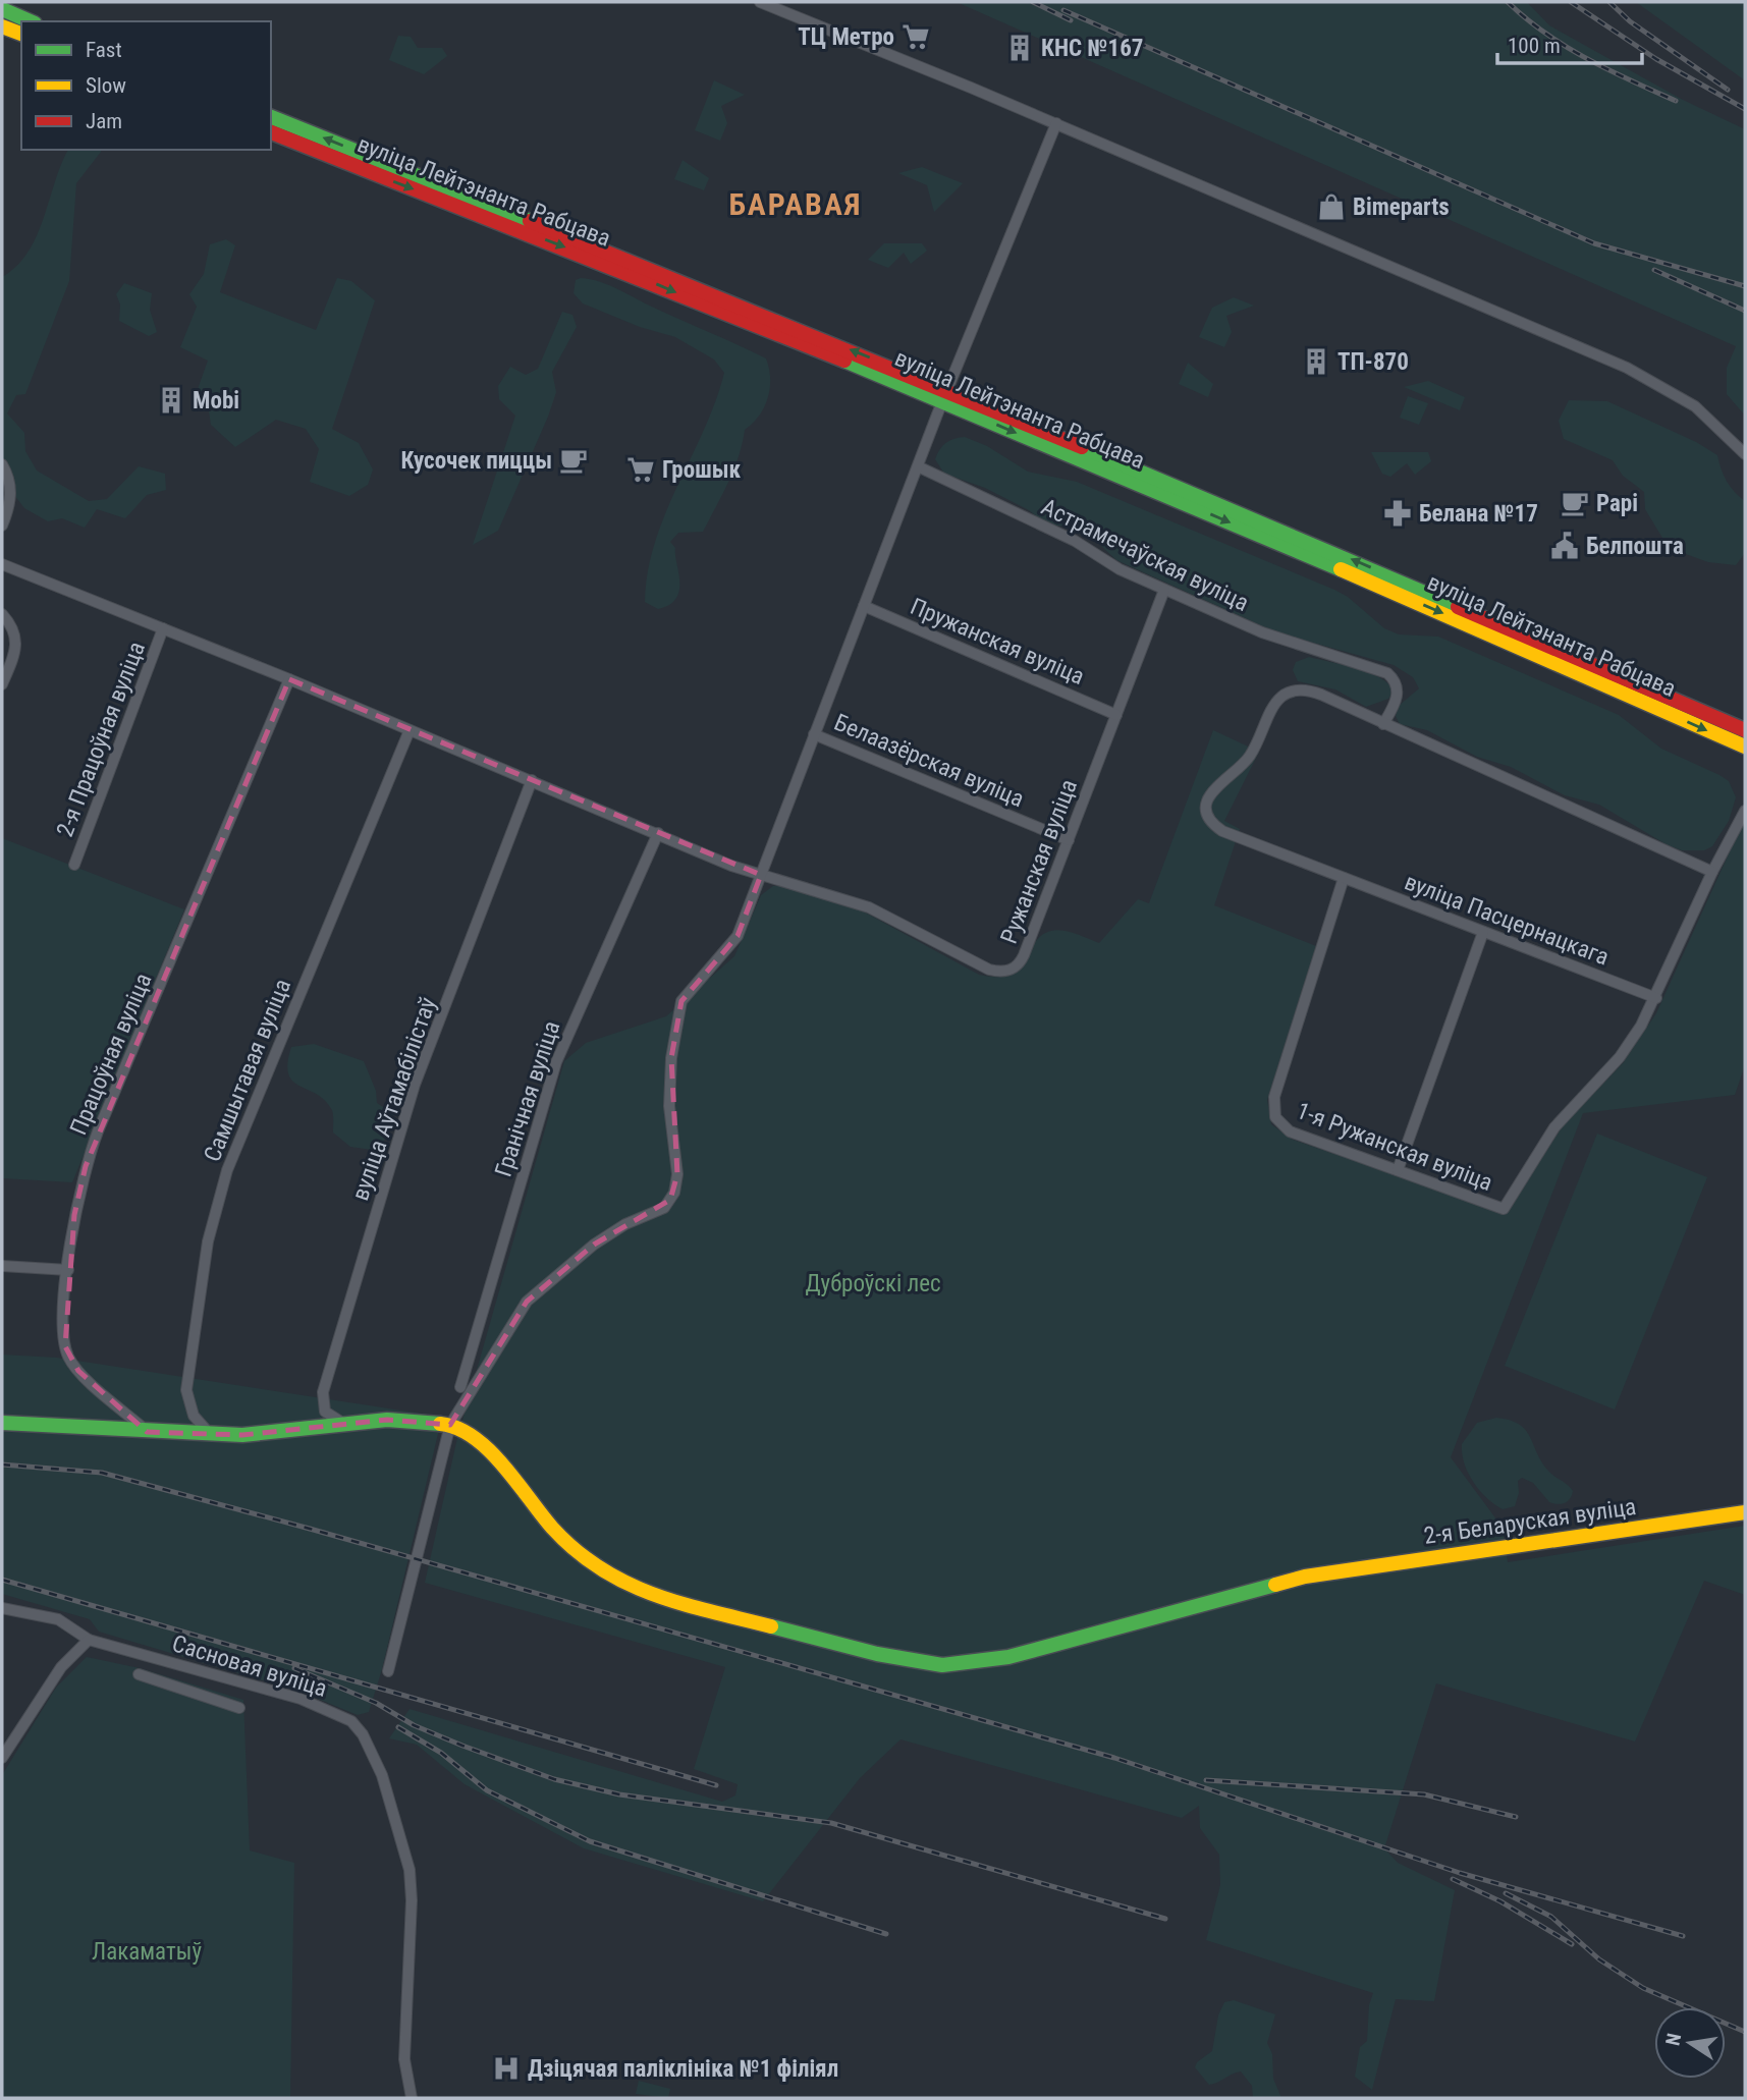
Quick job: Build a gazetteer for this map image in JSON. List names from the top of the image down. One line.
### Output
{"streets":{"main road":["вуліца Лейтэнанта Рабцава","2-я Беларуская вуліца"],"street":["Астрамечаўская вуліца","Пружанская вуліца","2-я Працоўная вуліца","Белаазёрская вуліца","Ружанская вуліца","вуліца Пасцернацкага","Працоўная вуліца","Самшытавая вуліца","вуліца Аўтамабілістаў","Гранічная вуліца","1-я Ружанская вуліца","Сасновая вуліца"]},"crossings":[["Астрамечаўская вуліца","Ружанская вуліца"],["Астрамечаўская вуліца","вуліца Пасцернацкага"],["Пружанская вуліца","Ружанская вуліца"],["Белаазёрская вуліца","Ружанская вуліца"],["вуліца Пасцернацкага","1-я Ружанская вуліца"]],"districts":["БАРАВАЯ"],"parks":["Дуброўскі лес","Лакаматыў"],"places":{"supermarket":["ТЦ Метро","Грошык"],"building":["КНС №167","ТП-870","Mobi"],"shop":["Bimeparts"],"cafe":["Кусочек пиццы","Papi"],"pharmacy":["Белана №17"],"public building":["Белпошта"],"hospital":["Дзіцячая паліклініка №1 філіял"]},"legend":["Fast","Slow","Jam"],"scale_bar":"100 m","north":"left"}
